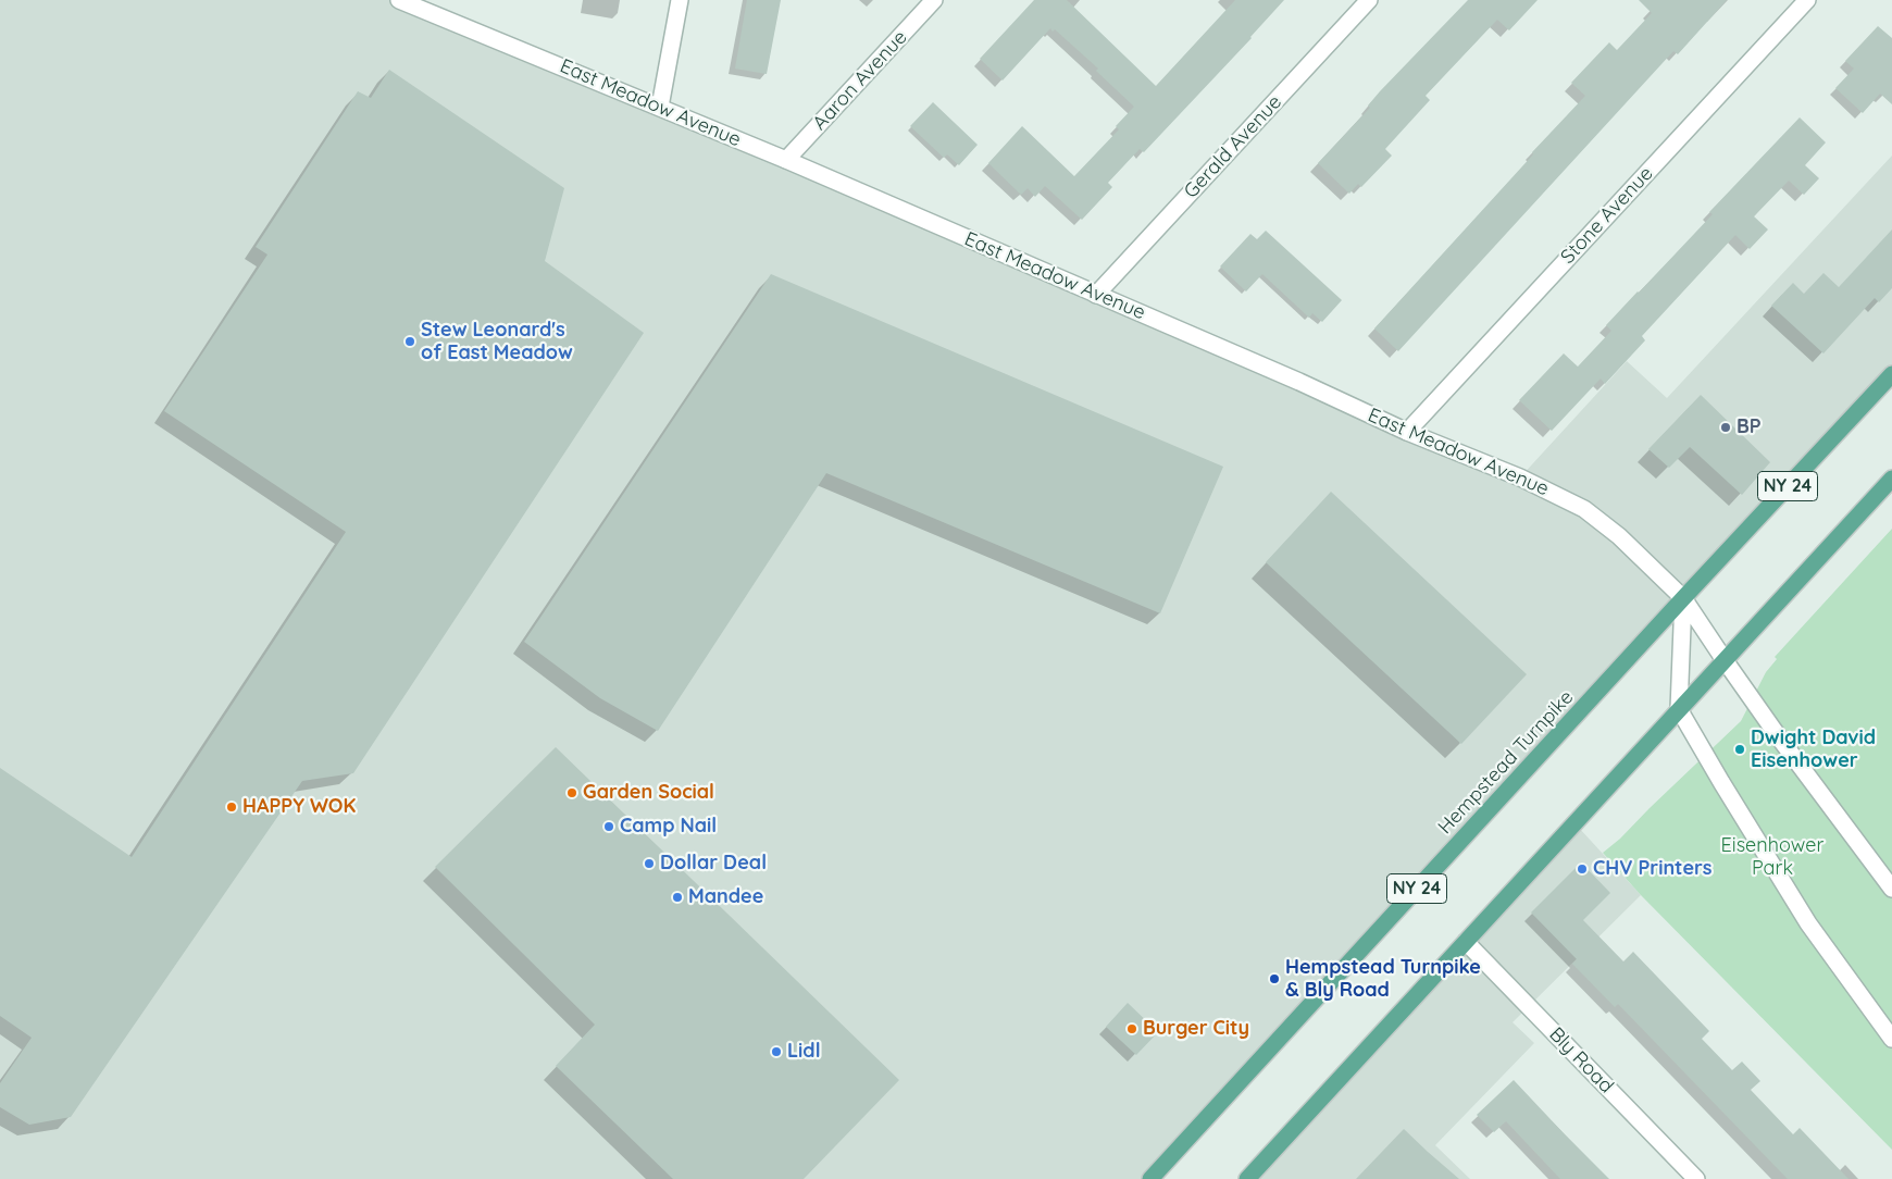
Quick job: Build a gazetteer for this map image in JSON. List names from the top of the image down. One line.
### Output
{"streets":{"main road":["NY 24","Hempstead Turnpike"],"street":["Aaron Avenue","East Meadow Avenue","Gerald Avenue","Stone Avenue","Bly Road"]},"crossings":[["Aaron Avenue","East Meadow Avenue"],["East Meadow Avenue","Gerald Avenue"],["East Meadow Avenue","Stone Avenue"],["East Meadow Avenue","Hempstead Turnpike"]],"parks":["Eisenhower Park"],"places":["Stew Leonard's of East Meadow","BP","Dwight David Eisenhower","Garden Social","HAPPY WOK","Camp Nail","Dollar Deal","CHV Printers","Mandee","Hempstead Turnpike & Bly Road","Burger City","Lidl"]}
